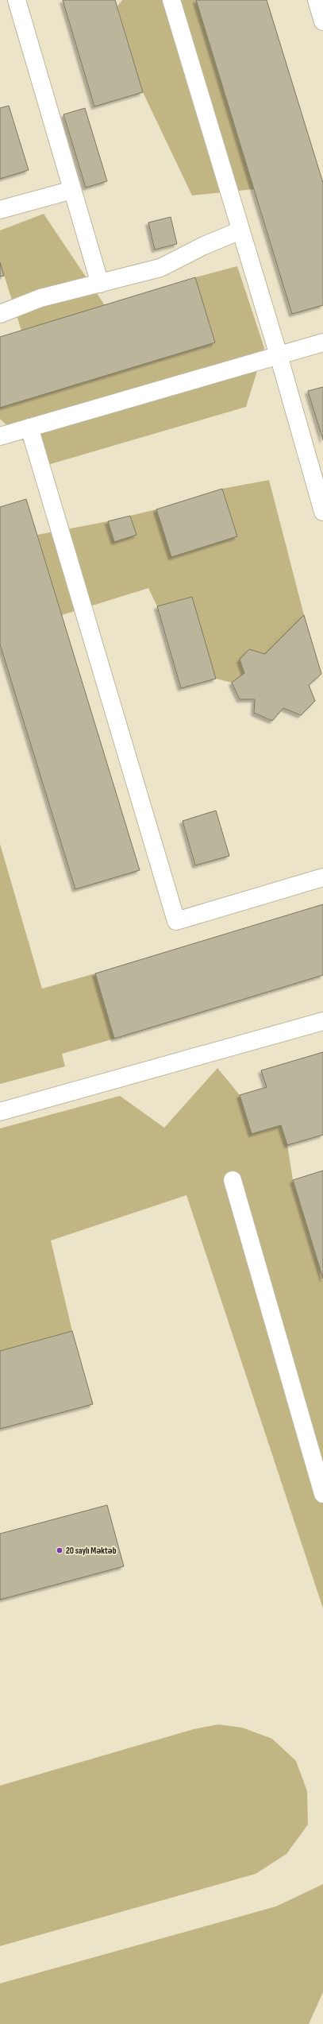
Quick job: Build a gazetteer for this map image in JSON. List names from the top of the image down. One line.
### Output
{"places":["20 saylı Məktəb"]}
